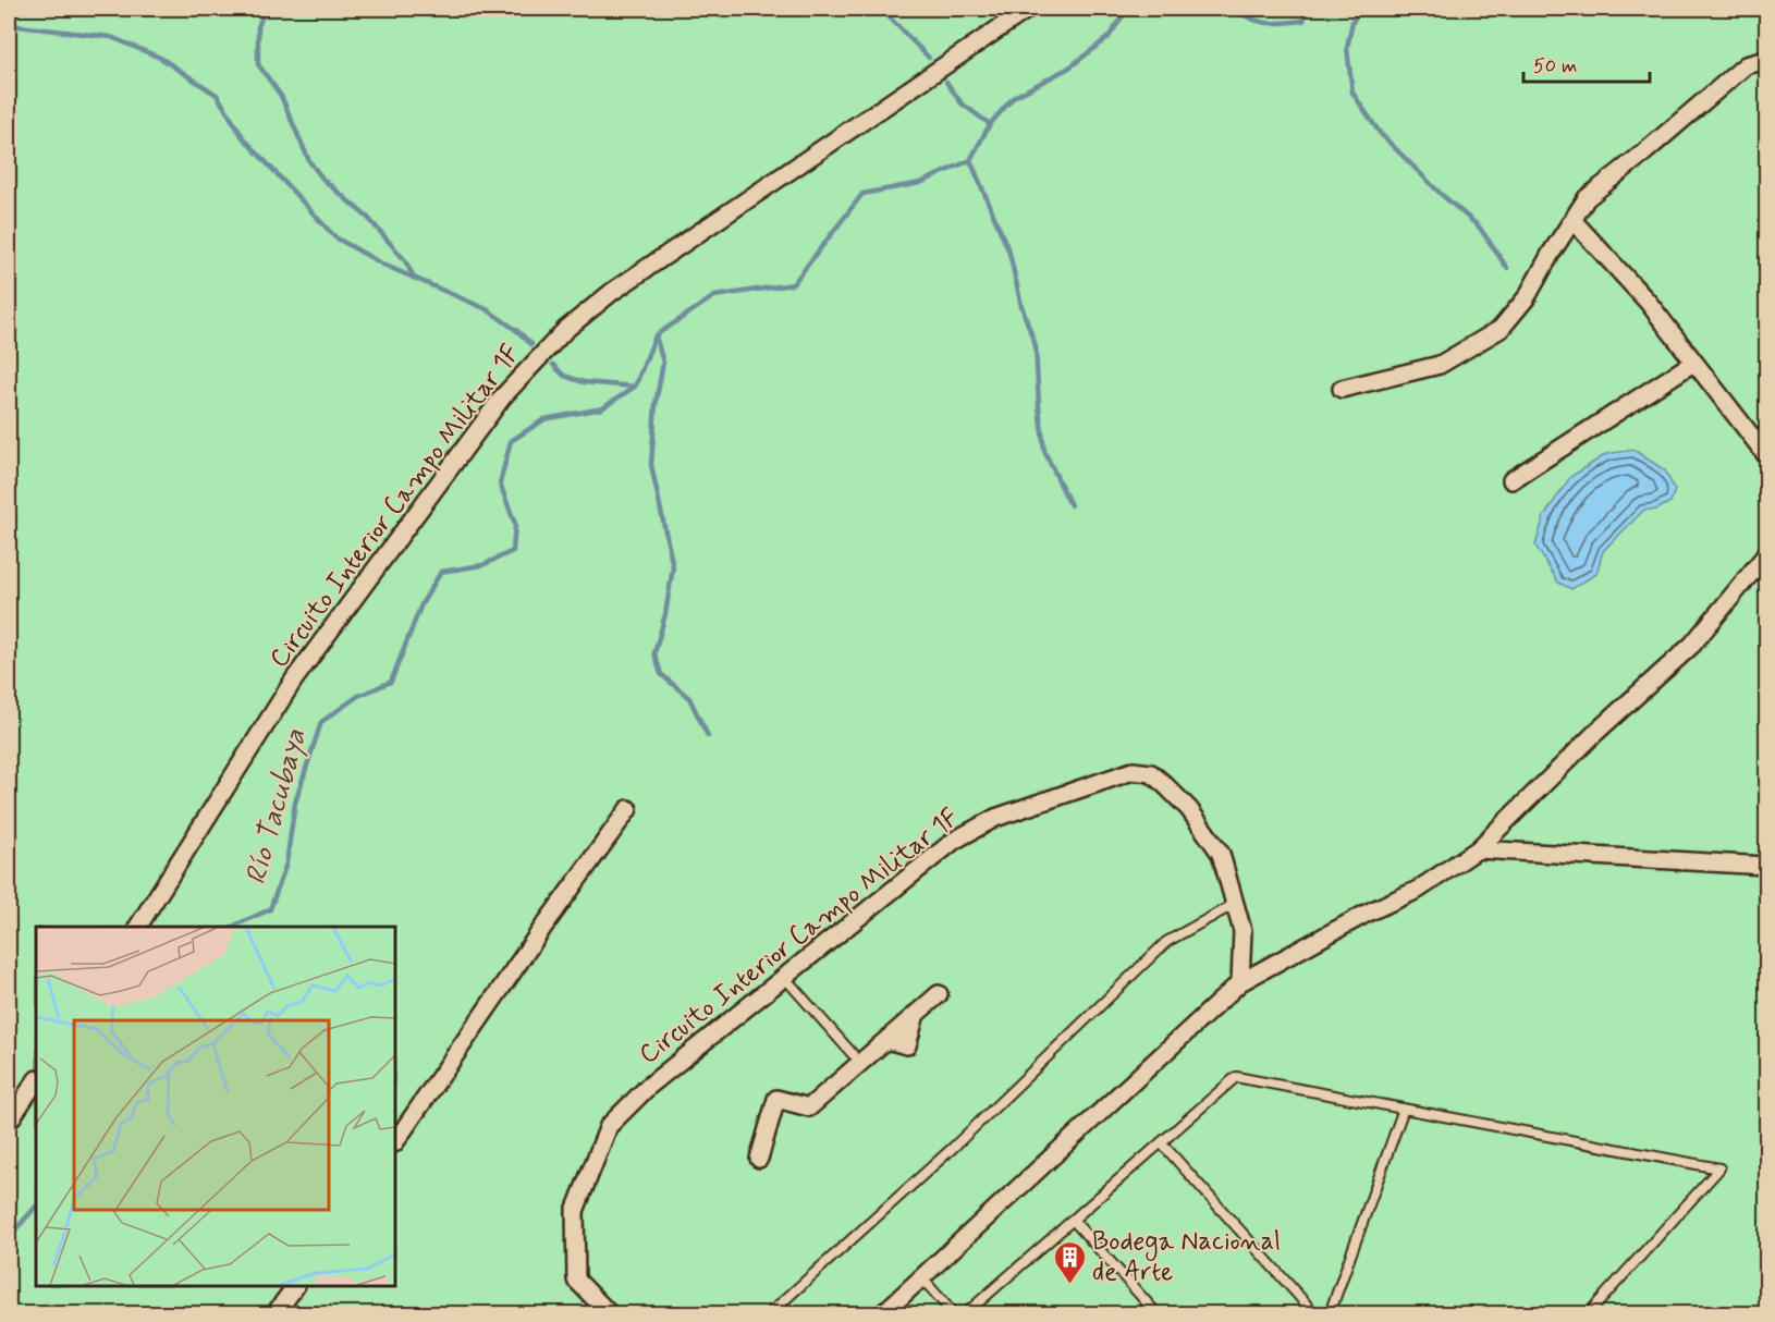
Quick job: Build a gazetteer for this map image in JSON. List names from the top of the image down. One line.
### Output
{"streets":{"street":["Circuito Interior Campo Militar 1F"]},"water":["Río Tacubaya"],"places":{"building":["Bodega Nacional de Arte"]},"scale_bar":"50 m"}
